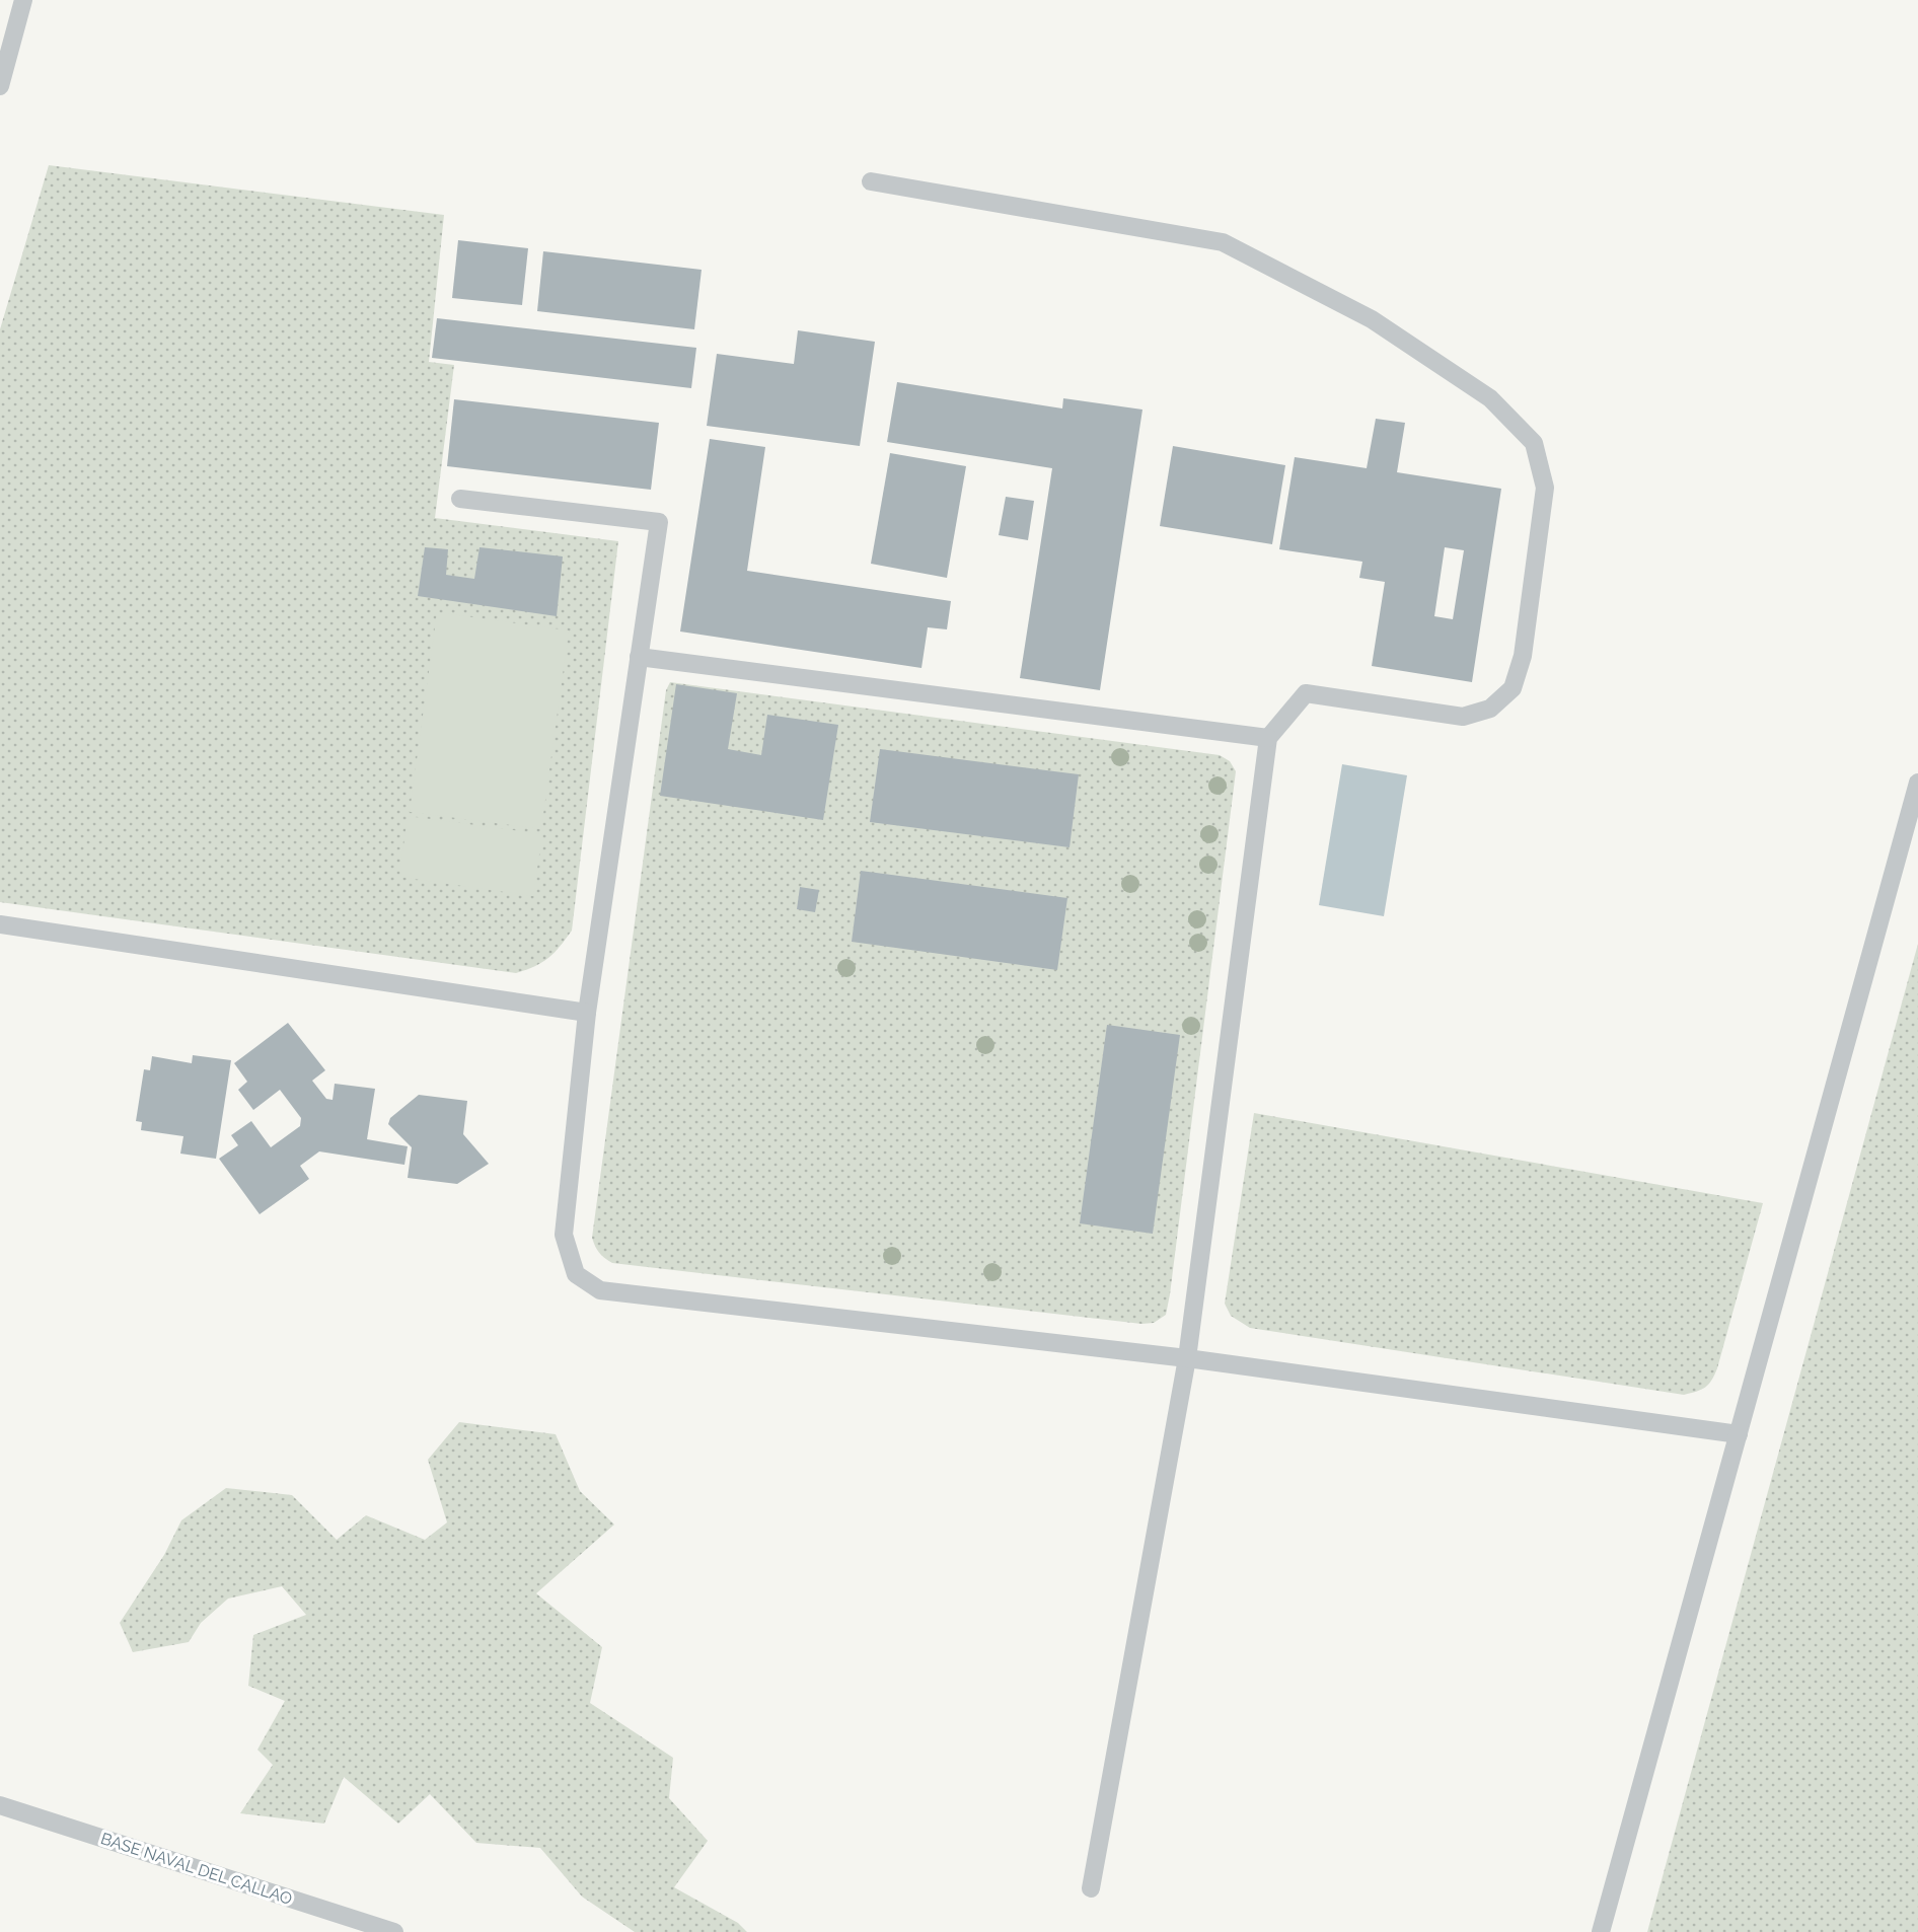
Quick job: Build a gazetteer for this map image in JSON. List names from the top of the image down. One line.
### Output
{"streets":{"lane":["BASE NAVAL DEL CALLAO"]}}
